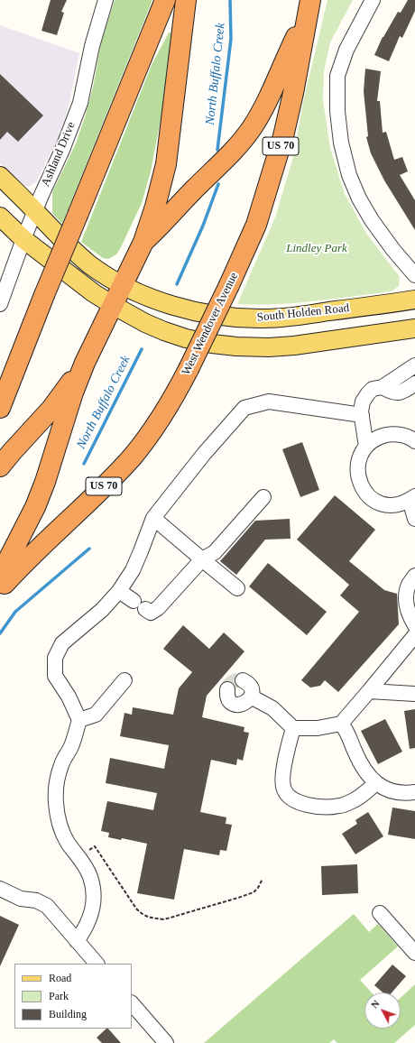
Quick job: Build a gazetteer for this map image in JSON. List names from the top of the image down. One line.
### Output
{"streets":{"highway":["US 70","West Wendover Avenue"],"main road":["South Holden Road"],"street":["Ashland Drive"]},"crossings":[["Ashland Drive","South Holden Road"]],"water":["North Buffalo Creek"],"parks":["Lindley Park"],"legend":["Road","Park","Building"],"north":"top left"}
